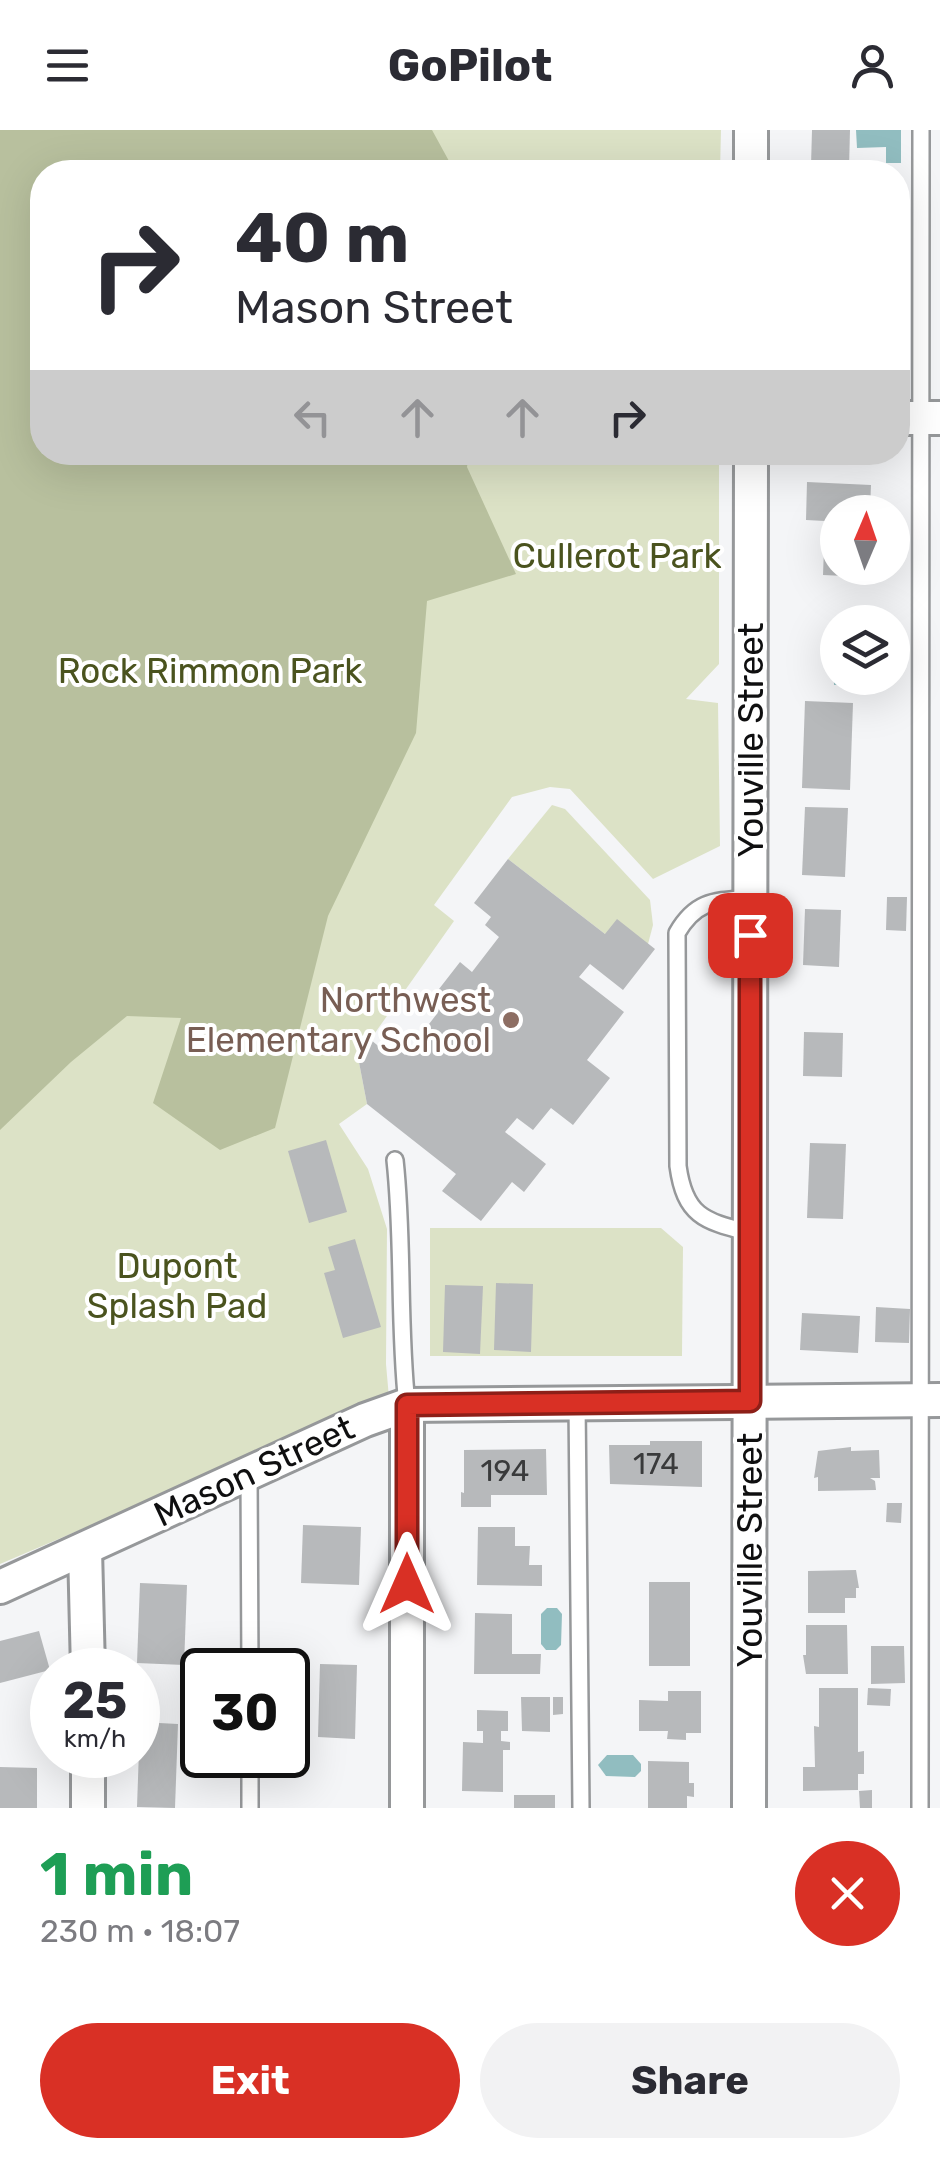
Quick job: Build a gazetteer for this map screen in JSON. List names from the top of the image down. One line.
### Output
{"streets":{"street":["Youville Street","Mason Street"]},"crossings":[["Youville Street","Mason Street"]],"parks":["Cullerot Park","Rock Rimmon Park","Dupont Splash Pad"],"places":["Northwest Elementary School"],"house_numbers":["174","194"],"north":"top","page":{"header":"GoPilot","turn":["40 m","Mason Street"],"speed":"25 km/h","limit":"30","heading":["1 min","230 m · 18:07"],"buttons":["Exit","Share"]}}
